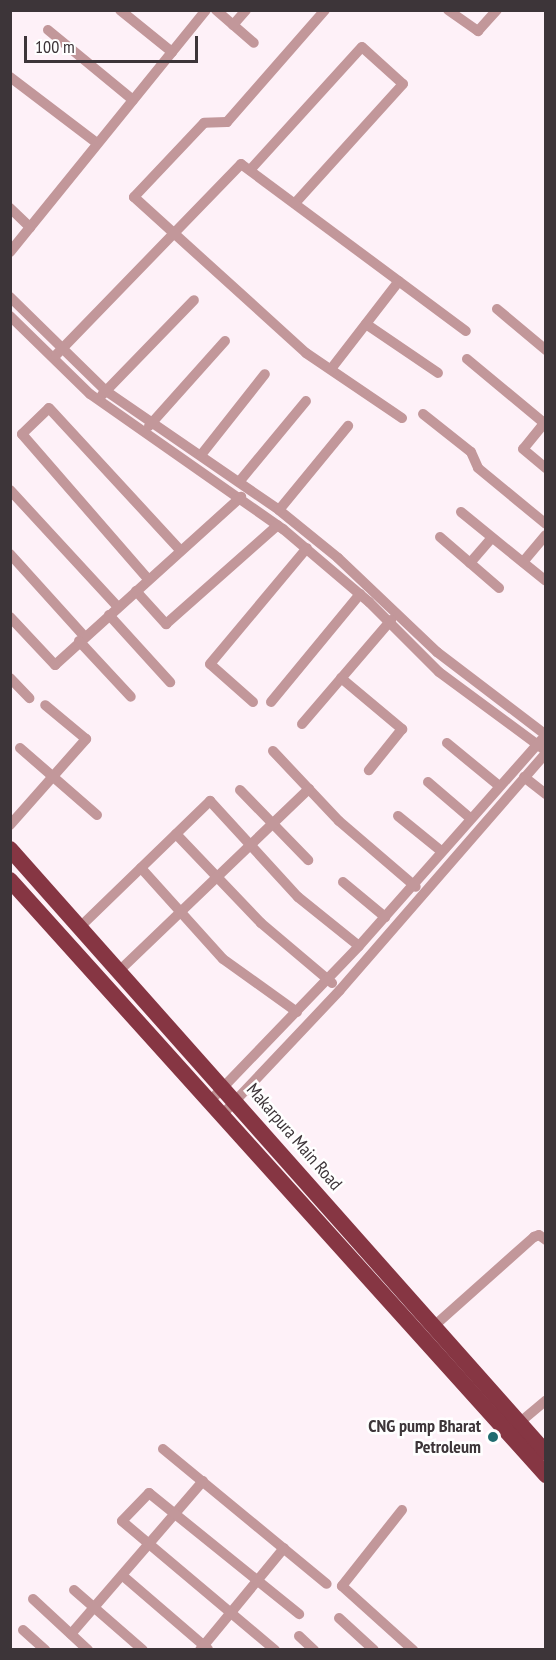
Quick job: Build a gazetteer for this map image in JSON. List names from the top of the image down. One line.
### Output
{"streets":{"highway":["Makarpura Main Road"]},"places":["CNG pump Bharat Petroleum"],"scale_bar":"100 m"}
